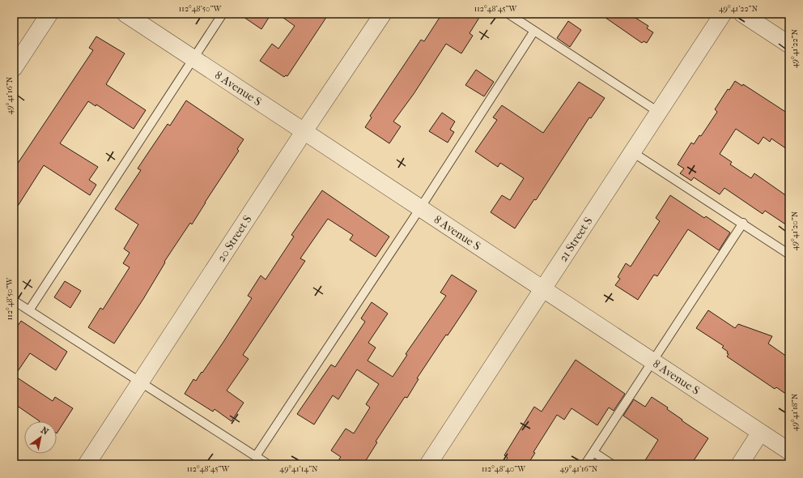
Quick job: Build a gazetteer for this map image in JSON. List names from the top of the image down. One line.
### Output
{"streets":{"street":["8 Avenue S","20 Street S","21 Street S"]},"crossings":[["8 Avenue S","20 Street S"],["8 Avenue S","21 Street S"]],"north":"top right","coordinates":["112°48'50\"W","112°48'45\"W","49°41'22\"N","49°41'16\"N","49°41'20\"N","49°41'18\"N","49°41'14\"N","112°48'40\"W"]}
